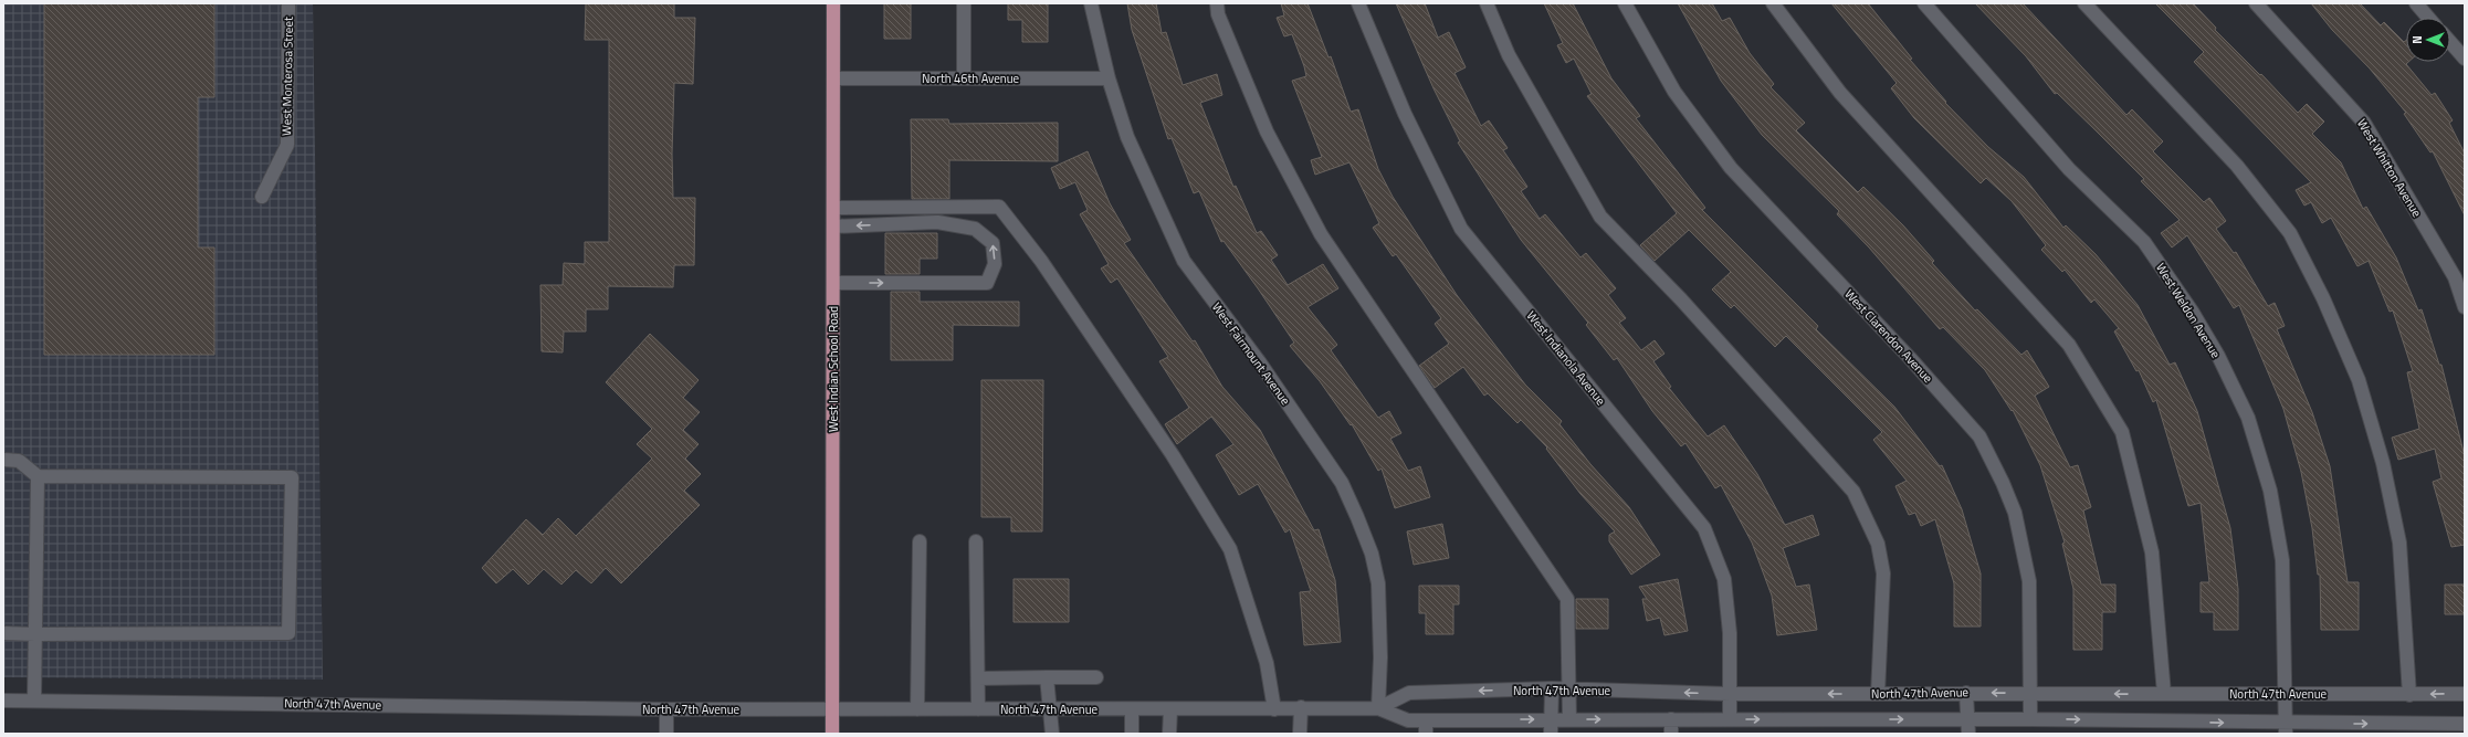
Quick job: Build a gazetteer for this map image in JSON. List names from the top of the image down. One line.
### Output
{"streets":{"main road":["West Indian School Road"],"street":["West Monterosa Street","North 46th Avenue","West Whitton Avenue","West Weldon Avenue","West Clarendon Avenue","West Fairmount Avenue","West Indianola Avenue","North 47th Avenue"]},"crossings":[["North 46th Avenue","West Fairmount Avenue"],["North 46th Avenue","West Indian School Road"],["West Weldon Avenue","North 47th Avenue"],["West Clarendon Avenue","North 47th Avenue"],["West Fairmount Avenue","North 47th Avenue"],["West Indianola Avenue","North 47th Avenue"],["West Indian School Road","North 47th Avenue"]],"north":"left"}
